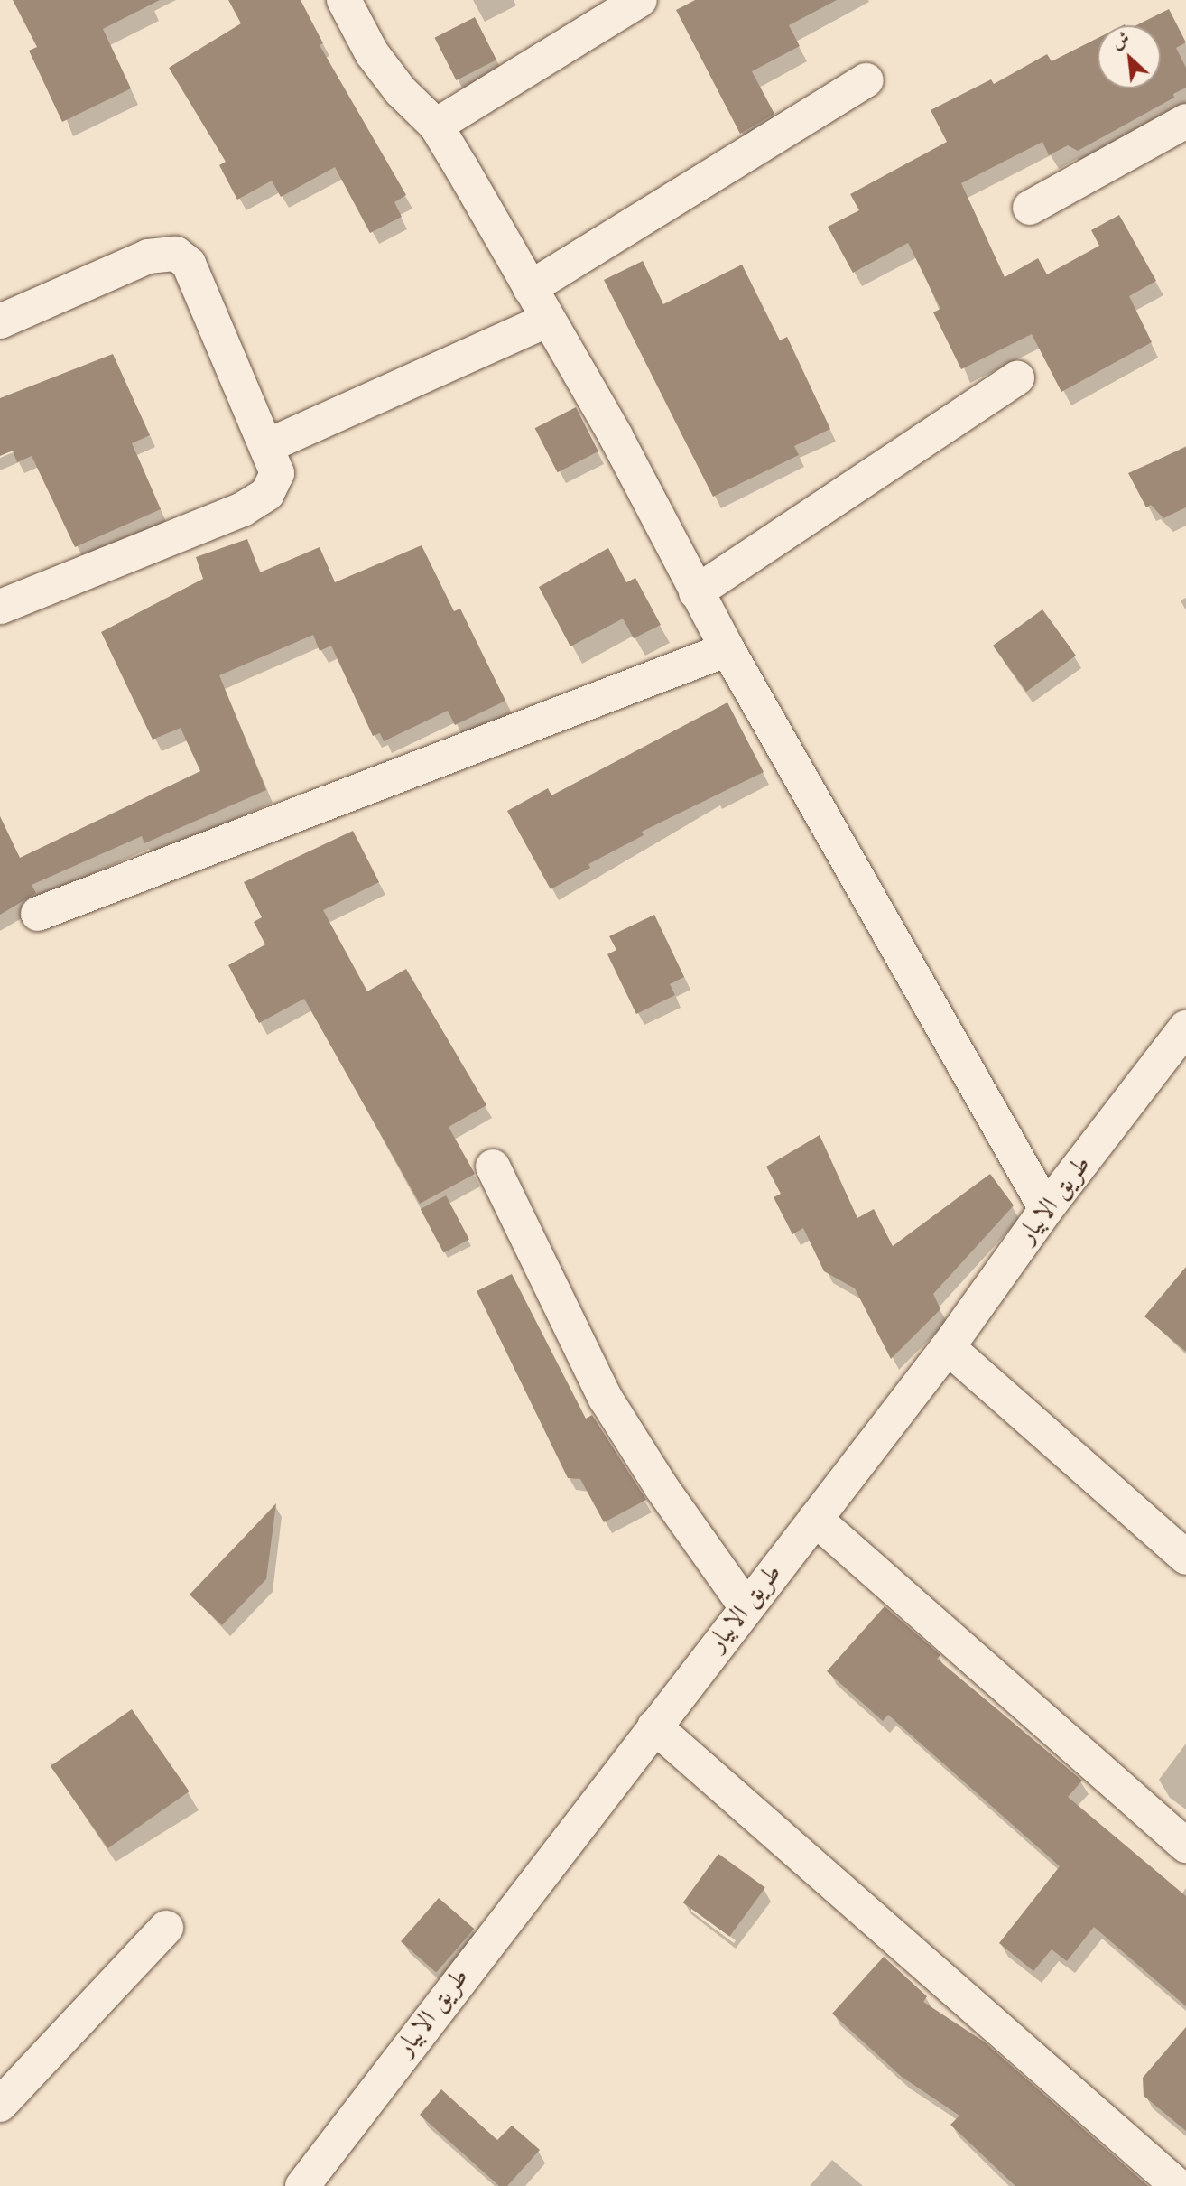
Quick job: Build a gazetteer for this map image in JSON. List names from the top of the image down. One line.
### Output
{"streets":{"street":["طريق الابيار"]},"north":"top left"}
